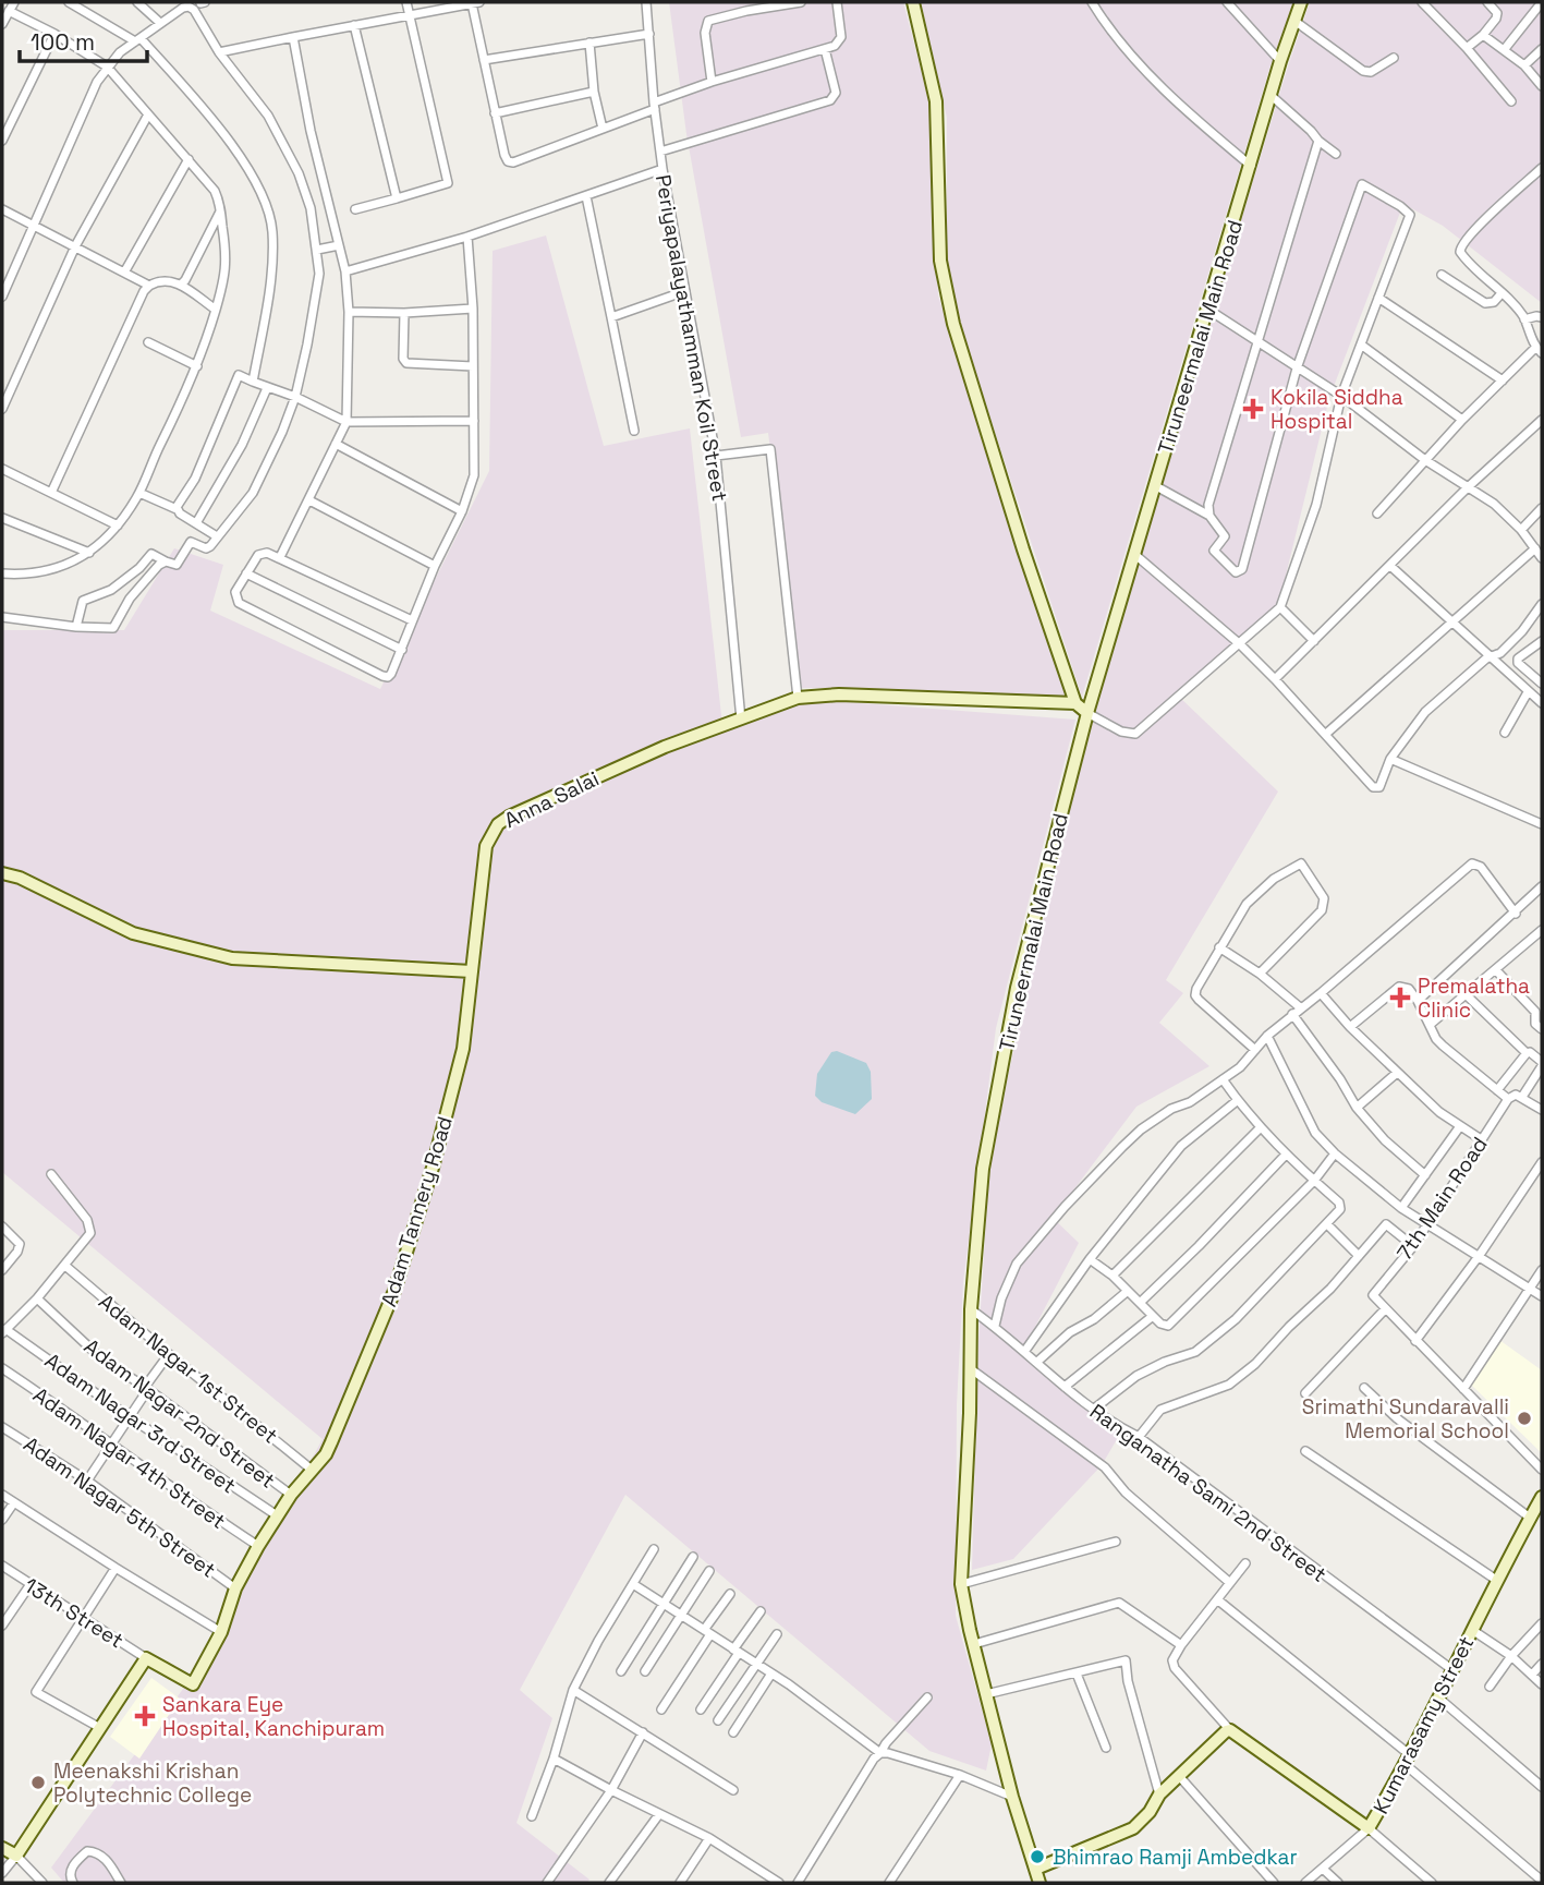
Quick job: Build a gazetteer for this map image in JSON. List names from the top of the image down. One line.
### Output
{"streets":{"street":["Tiruneermalai Main Road","Periyapalayathamman Koil Street","Anna Salai","7th Main Road","Adam Tannery Road","Adam Nagar 1st Street","Adam Nagar 2nd Street","Adam Nagar 3rd Street","Adam Nagar 4th Street","Ranganatha Sami 2nd Street","Adam Nagar 5th Street","13th Street","Kumarasamy Street"]},"crossings":[["Tiruneermalai Main Road","Ranganatha Sami 2nd Street"],["Periyapalayathamman Koil Street","Anna Salai"],["Anna Salai","Adam Tannery Road"],["Adam Tannery Road","Adam Nagar 1st Street"],["Adam Tannery Road","Adam Nagar 2nd Street"],["Adam Tannery Road","Adam Nagar 3rd Street"],["Adam Tannery Road","Adam Nagar 4th Street"],["Adam Tannery Road","Adam Nagar 5th Street"],["Adam Tannery Road","13th Street"],["Ranganatha Sami 2nd Street","Kumarasamy Street"]],"places":{"health":["Kokila Siddha Hospital","Premalatha Clinic","Sankara Eye Hospital, Kanchipuram"],"other":["Srimathi Sundaravalli Memorial School","Meenakshi Krishan Polytechnic College","Bhimrao Ramji Ambedkar"]},"scale_bar":"100 m"}
